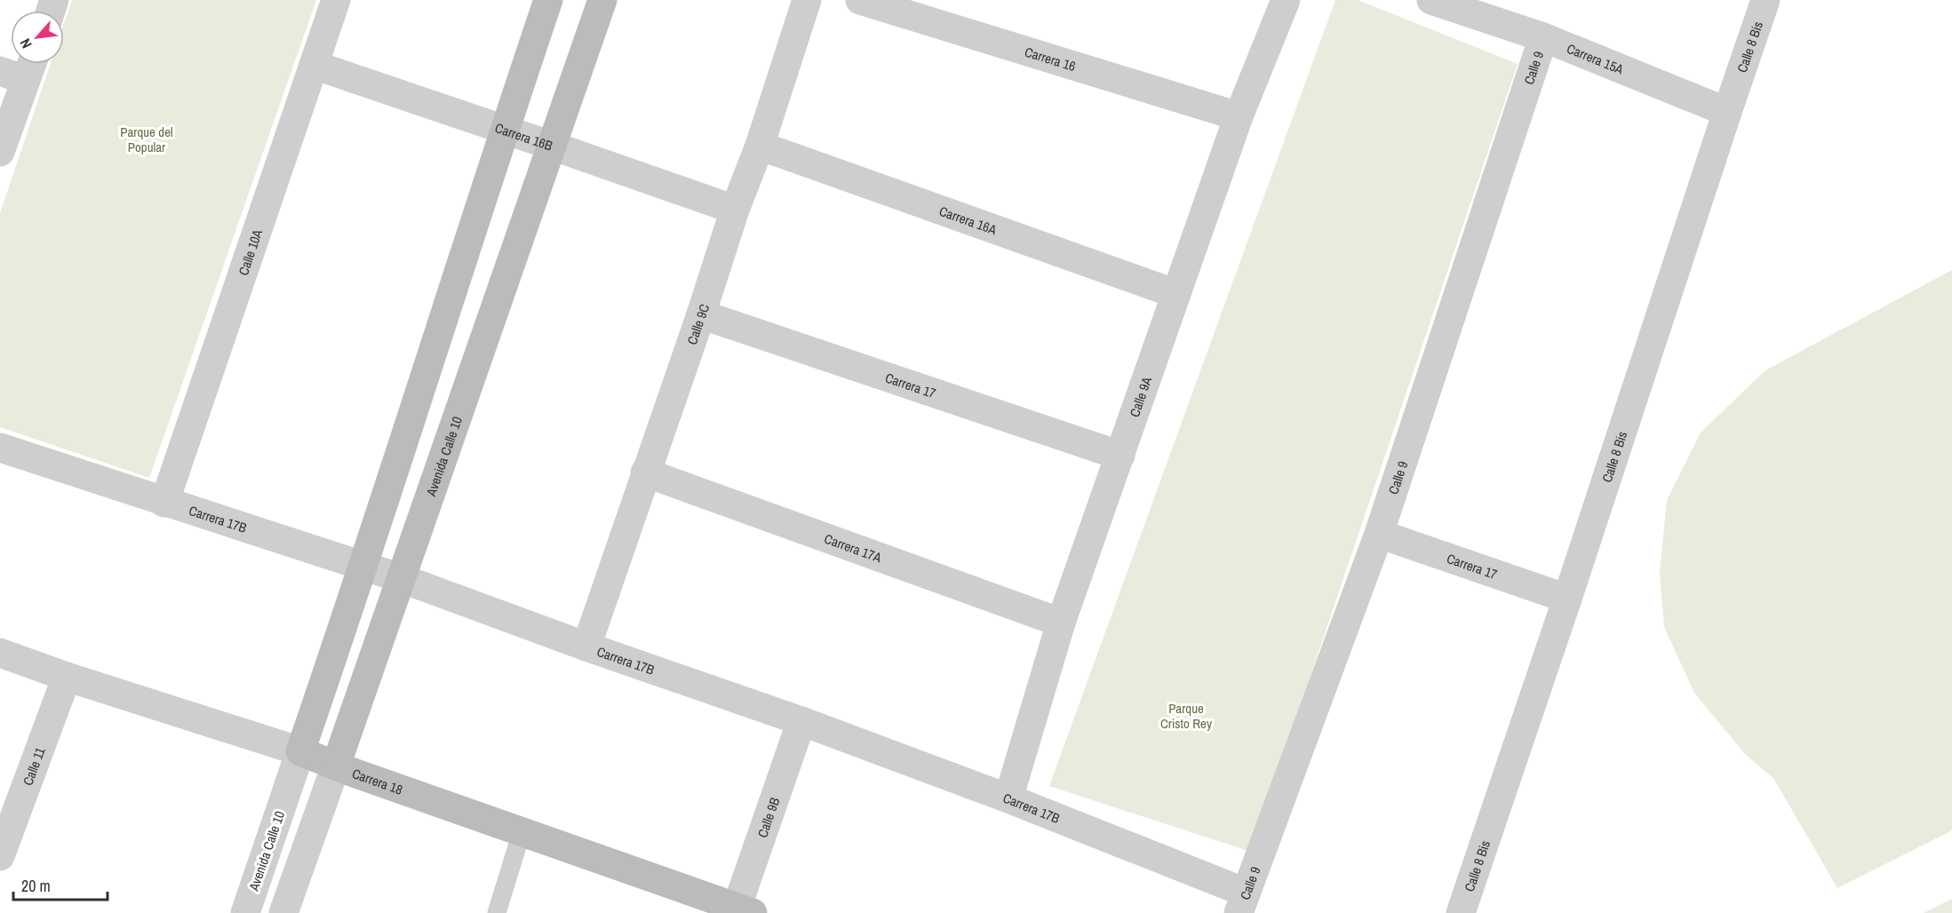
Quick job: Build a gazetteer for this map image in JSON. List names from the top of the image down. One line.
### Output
{"streets":{"main road":["Avenida Calle 10","Carrera 18"],"street":["Calle 8 Bis","Carrera 15A","Carrera 16","Calle 9","Carrera 16B","Carrera 16A","Calle 10A","Calle 9C","Carrera 17","Calle 9A","Carrera 17B","Carrera 17A","Calle 11","Calle 9B"]},"crossings":[["Calle 8 Bis","Carrera 15A"],["Calle 8 Bis","Carrera 17"],["Carrera 15A","Calle 9"],["Carrera 16","Calle 9A"],["Calle 9","Carrera 17"],["Calle 9","Carrera 17B"],["Carrera 16B","Calle 10A"],["Carrera 16B","Calle 9C"],["Carrera 16B","Avenida Calle 10"],["Carrera 16A","Calle 9C"],["Carrera 16A","Calle 9A"],["Calle 10A","Carrera 17B"],["Calle 9C","Carrera 17"],["Calle 9C","Carrera 17B"],["Calle 9C","Carrera 17A"],["Carrera 17","Calle 9A"],["Calle 9A","Carrera 17B"],["Calle 9A","Carrera 17A"],["Avenida Calle 10","Carrera 17B"],["Avenida Calle 10","Carrera 18"],["Carrera 17B","Calle 9B"],["Calle 11","Carrera 18"],["Carrera 18","Calle 9B"]],"parks":["Parque del Popular","Parque Cristo Rey"],"scale_bar":"20 m","north":"bottom left"}
